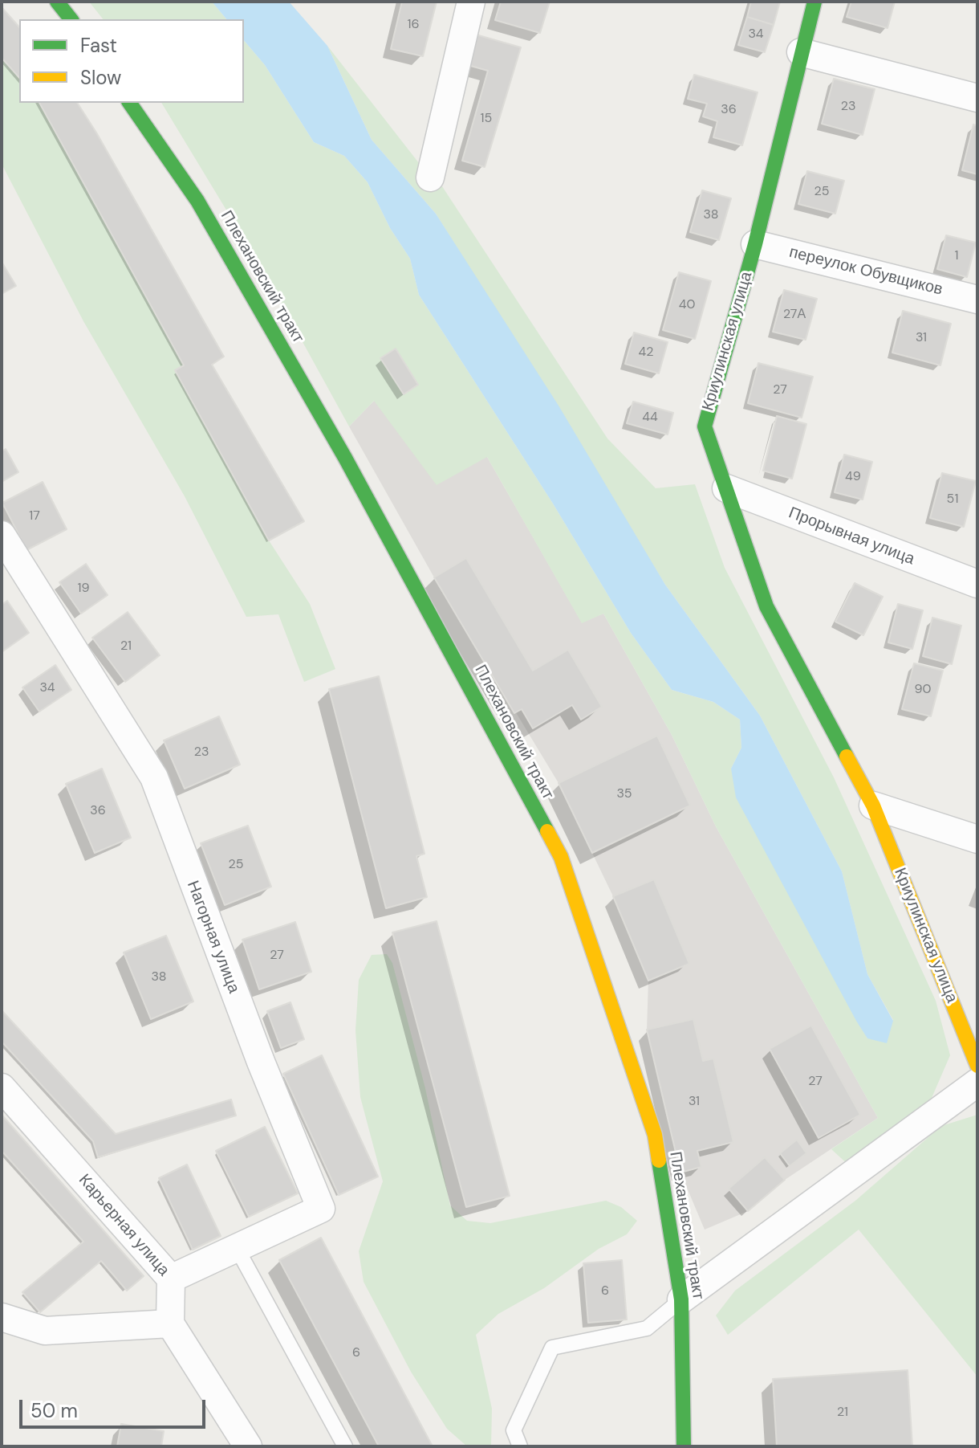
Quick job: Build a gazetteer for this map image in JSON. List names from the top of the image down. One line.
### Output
{"streets":{"street":["переулок Обувщиков","Плехановский тракт","Криулинская улица","Прорывная улица","Нагорная улица","Карьерная улица"]},"crossings":[["переулок Обувщиков","Криулинская улица"],["Криулинская улица","Прорывная улица"],["Нагорная улица","Карьерная улица"]],"house_numbers":["16","34","23","36","15","25","38","1","40","27А","31","42","27","44","49","51","17","19","21","34","90","23","35","36","25","27","38","27","31","6","6","21"],"legend":["Fast","Slow"],"scale_bar":"50 m"}
